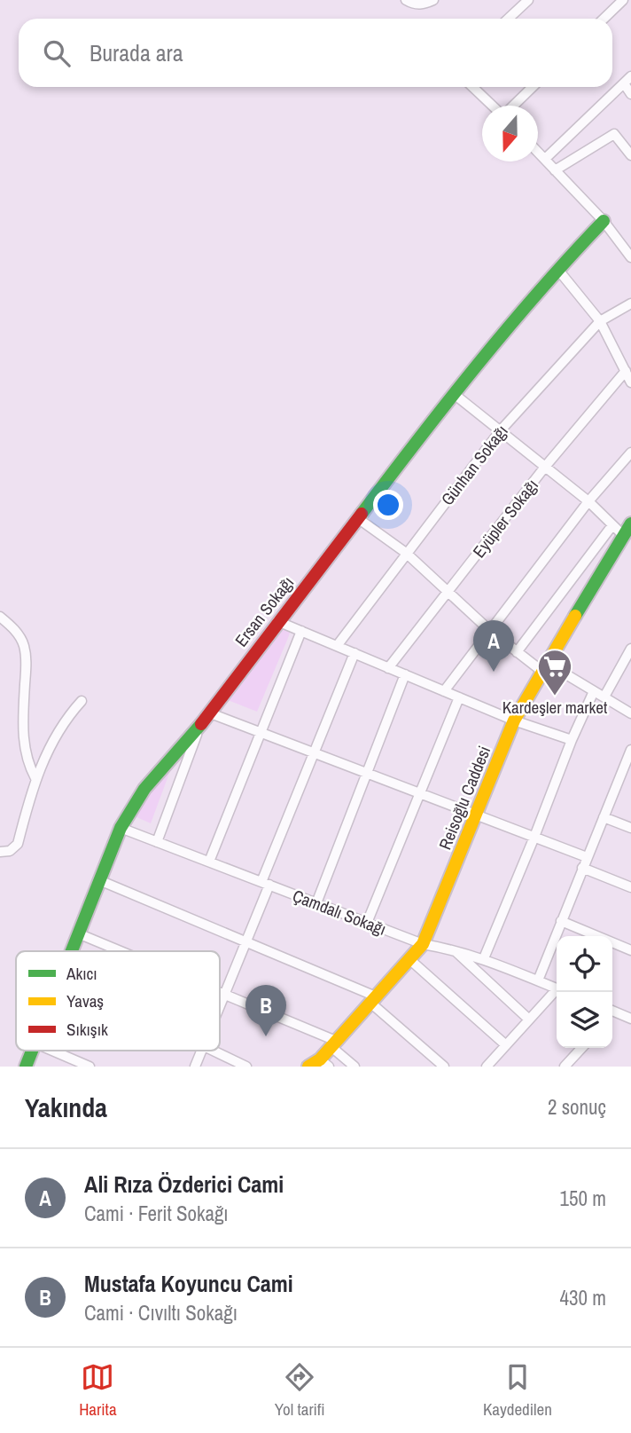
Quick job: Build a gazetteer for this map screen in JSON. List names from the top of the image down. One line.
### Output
{"streets":{"street":["Günhan Sokağı","Eyüpler Sokağı","Ersan Sokağı","Reisoğlu Caddesi","Çamdalı Sokağı"]},"crossings":[["Ersan Sokağı","Çamdalı Sokağı"],["Reisoğlu Caddesi","Çamdalı Sokağı"]],"places":{"supermarket":["Kardeşler market"]},"legend":["Akıcı","Yavaş","Sıkışık"],"north":"bottom","page":{"search":"Burada ara","pins":["A","B"],"heading":["Yakında","2 sonuç"],"list":[{"mark":"A","name":"Ali Rıza Özderici Cami","note":"Cami · Ferit Sokağı","value":"150 m"},{"mark":"B","name":"Mustafa Koyuncu Cami","note":"Cami · Cıvıltı Sokağı","value":"430 m"}],"nav":["Harita","Yol tarifi","Kaydedilen"]}}
